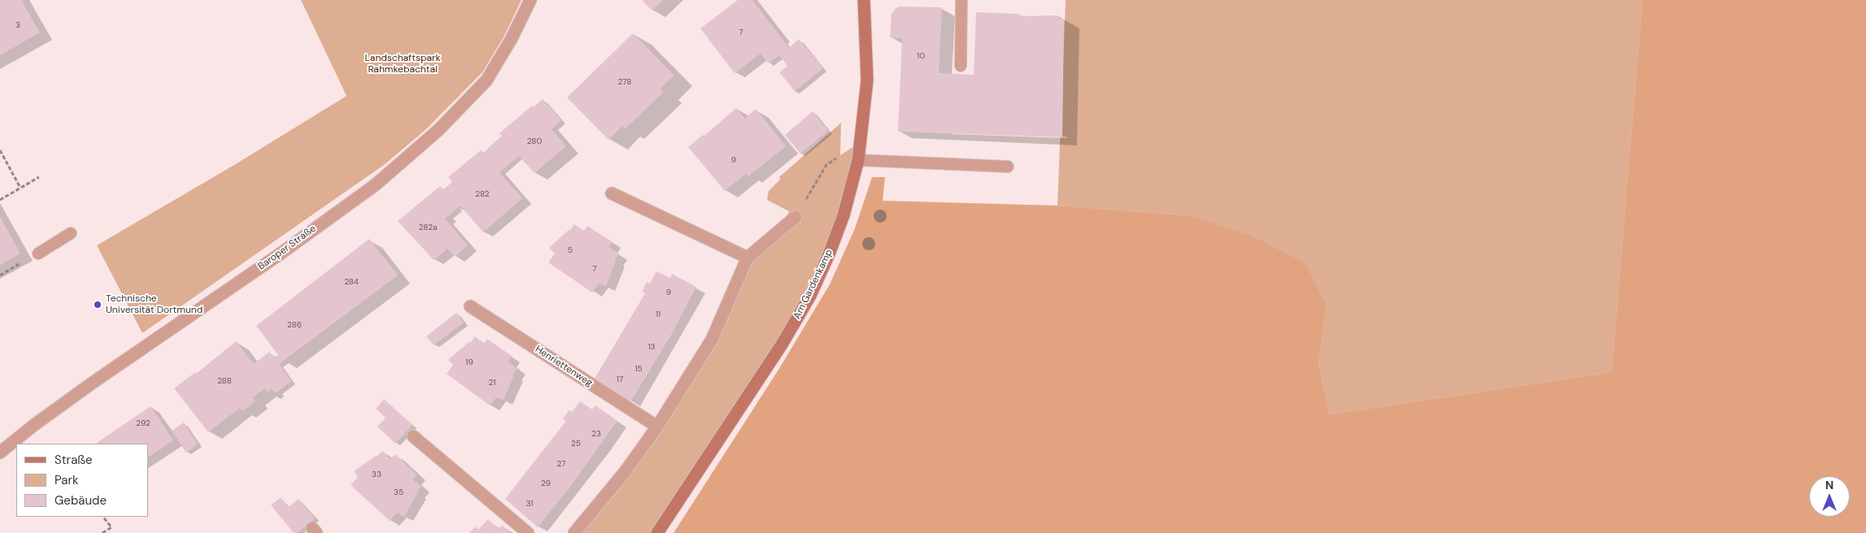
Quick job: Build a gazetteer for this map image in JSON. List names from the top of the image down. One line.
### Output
{"streets":{"street":["Baroper Straße","Am Gardenkamp","Henriettenweg"]},"parks":["Landschaftspark Rahmkebachtal"],"places":["Technische Universität Dortmund"],"house_numbers":["3","7","10","278","280","9","282","282a","5","7","284","9","11","286","13","19","15","17","288","21","292","23","25","27","33","29","35","31"],"legend":["Straße","Park","Gebäude"],"north":"top"}
